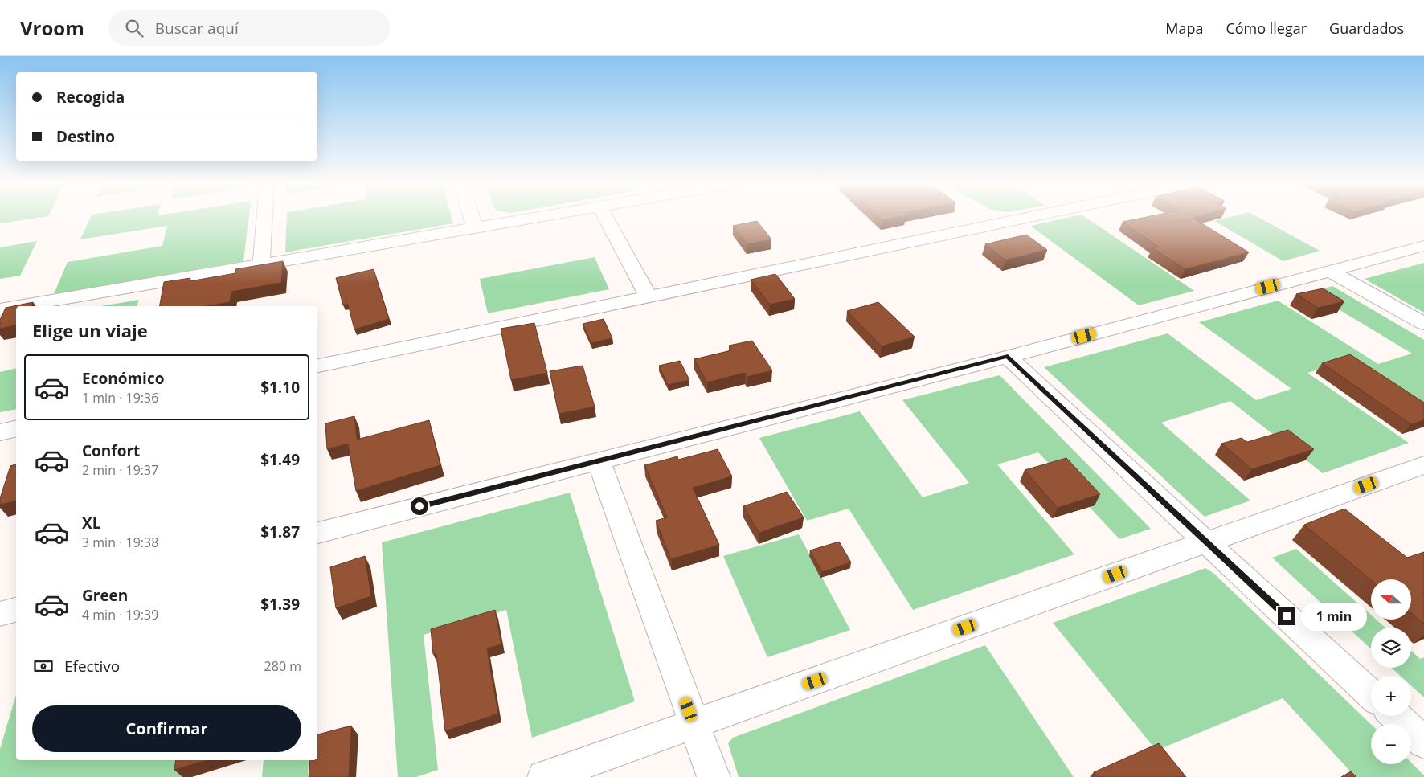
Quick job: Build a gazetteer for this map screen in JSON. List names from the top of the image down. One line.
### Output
{"north":"left","page":{"header":"Vroom","search":"Buscar aquí","nav":["Mapa","Cómo llegar","Guardados"],"banner":["Recogida","Destino"],"heading":"Elige un viaje","list":[{"name":"Económico","note":"1 min · 19:36","value":"$1.10"},{"name":"Confort","note":"2 min · 19:37","value":"$1.49"},{"name":"XL","note":"3 min · 19:38","value":"$1.87"},{"name":"Green","note":"4 min · 19:39","value":"$1.39"}],"map_buttons":["+","−"],"bubble":"1 min","pay":["Efectivo","280 m"],"buttons":"Confirmar"}}
